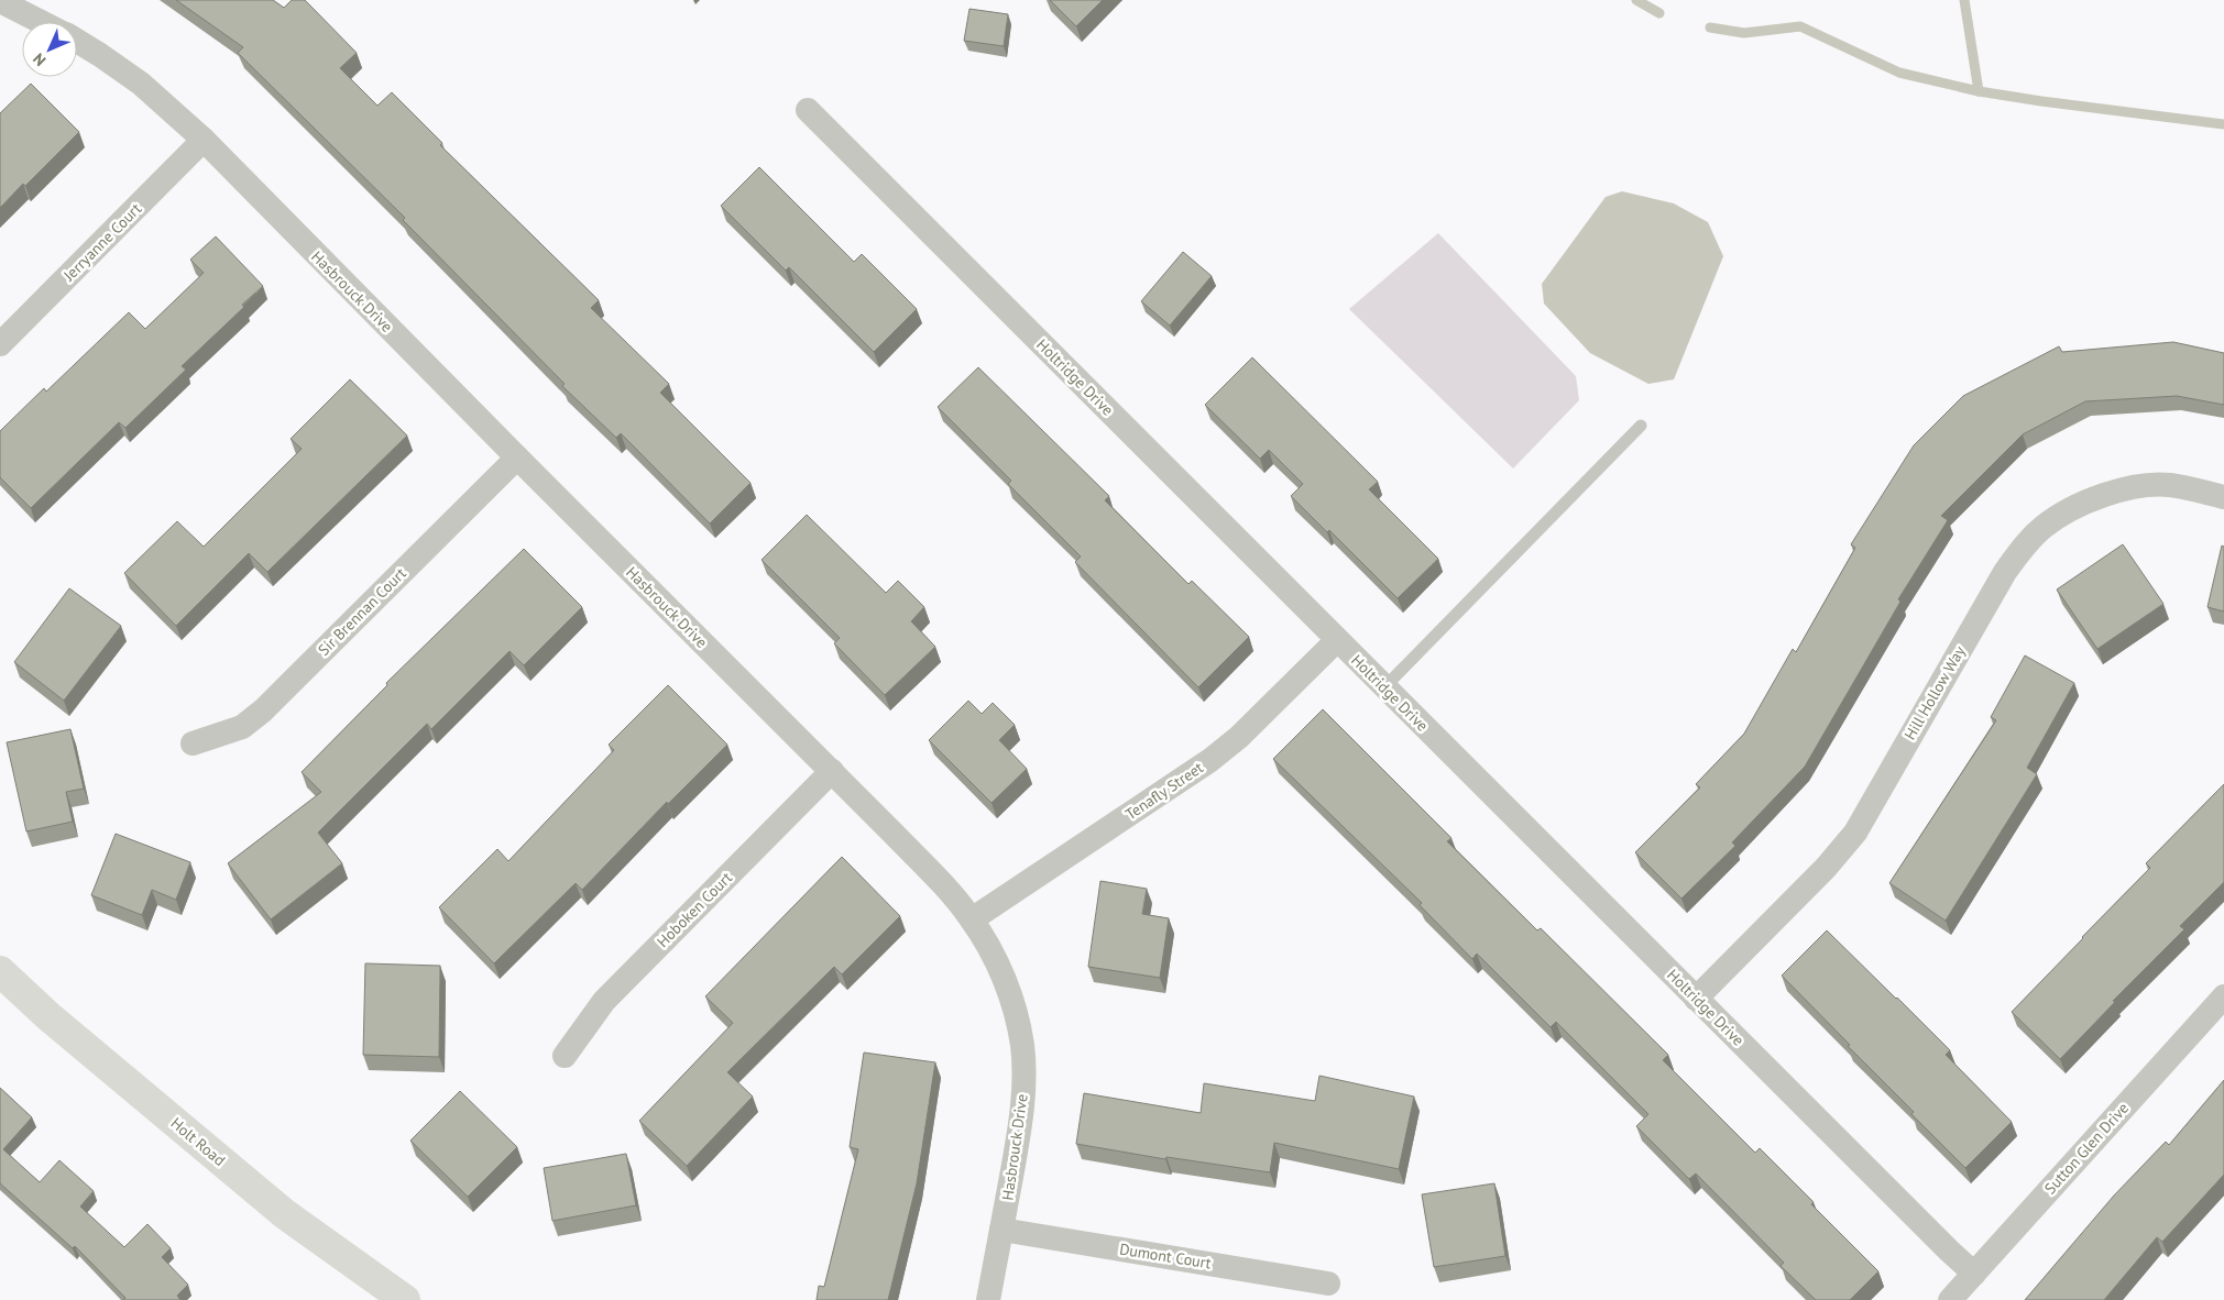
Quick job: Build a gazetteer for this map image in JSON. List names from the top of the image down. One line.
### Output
{"streets":{"street":["Jerryanne Court","Hasbrouck Drive","Holtridge Drive","Sir Brennan Court","Hill Hollow Way","Tenafly Street","Hoboken Court","Holt Road","Sutton Glen Drive","Dumont Court"]},"crossings":[["Jerryanne Court","Hasbrouck Drive"],["Hasbrouck Drive","Sir Brennan Court"],["Hasbrouck Drive","Tenafly Street"],["Hasbrouck Drive","Hoboken Court"],["Hasbrouck Drive","Dumont Court"],["Holtridge Drive","Hill Hollow Way"],["Holtridge Drive","Tenafly Street"],["Holtridge Drive","Sutton Glen Drive"]],"north":"bottom left"}
